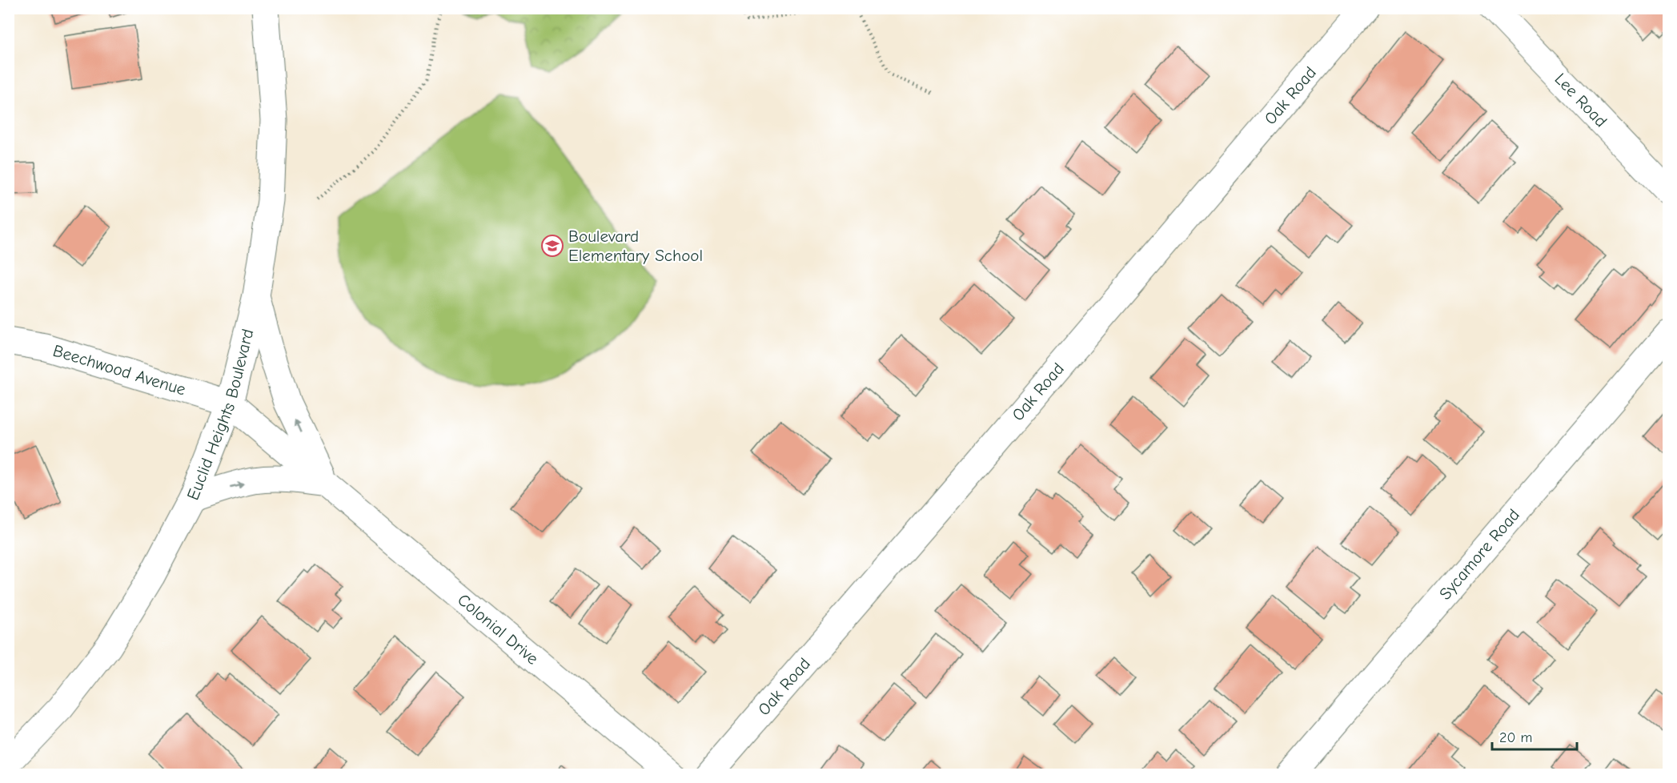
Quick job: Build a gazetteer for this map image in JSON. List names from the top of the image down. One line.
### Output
{"streets":{"street":["Oak Road","Lee Road","Beechwood Avenue","Euclid Heights Boulevard","Sycamore Road","Colonial Drive"]},"crossings":[["Beechwood Avenue","Euclid Heights Boulevard"],["Beechwood Avenue","Colonial Drive"],["Euclid Heights Boulevard","Colonial Drive"]],"places":{"school or university":["Boulevard Elementary School"]},"scale_bar":"20 m"}
